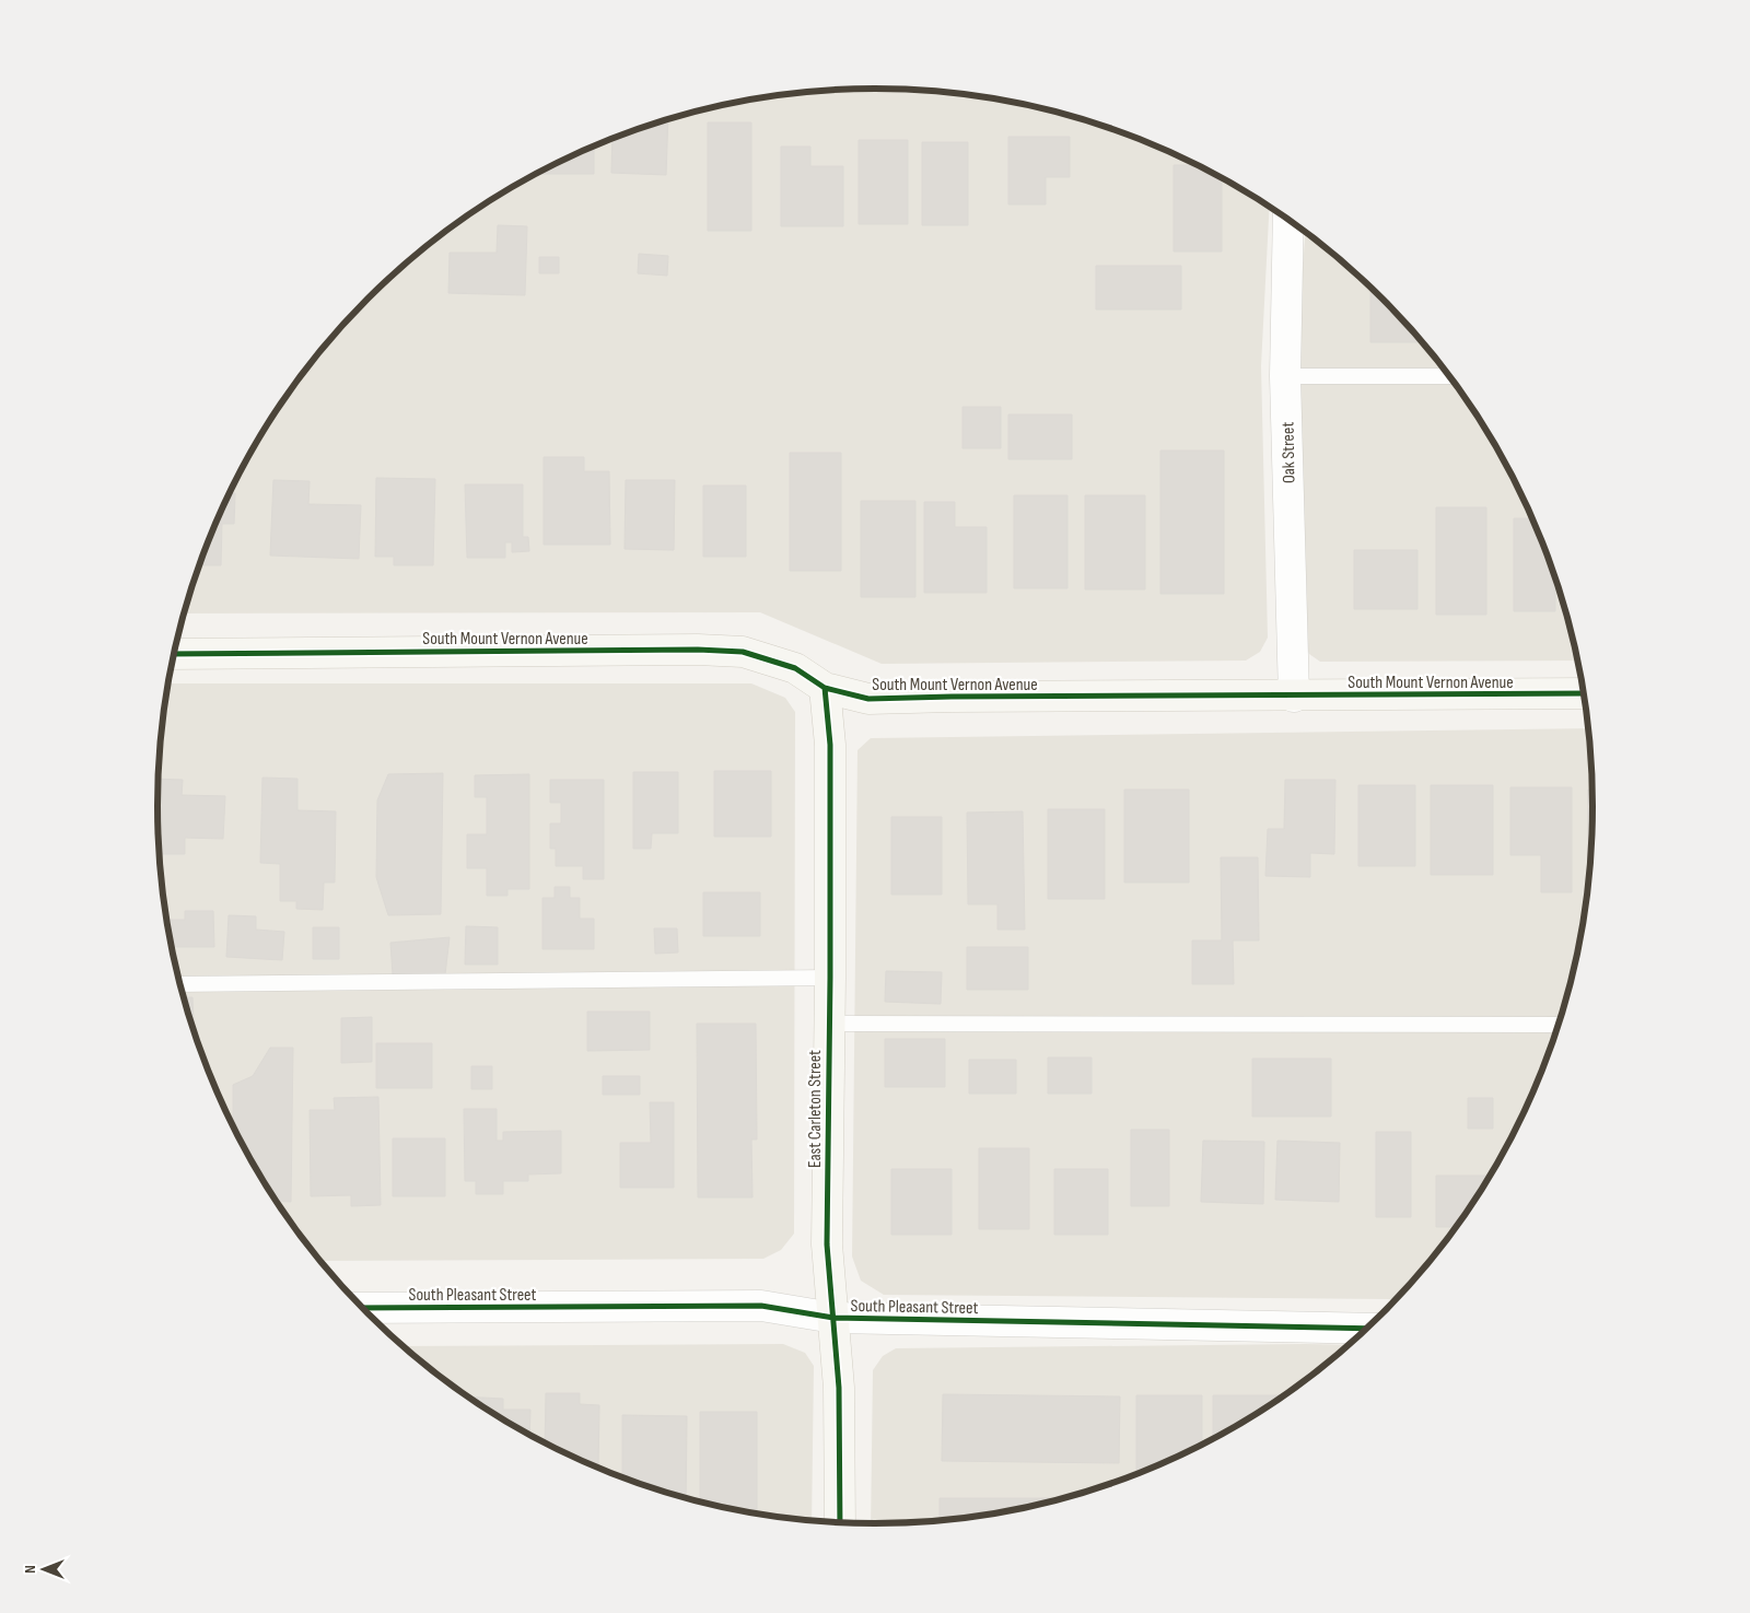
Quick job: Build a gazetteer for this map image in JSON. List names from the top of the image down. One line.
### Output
{"streets":{"street":["Oak Street","South Mount Vernon Avenue","East Carleton Street","South Pleasant Street"]},"crossings":[["Oak Street","South Mount Vernon Avenue"],["South Mount Vernon Avenue","East Carleton Street"],["East Carleton Street","South Pleasant Street"]],"north":"left"}
